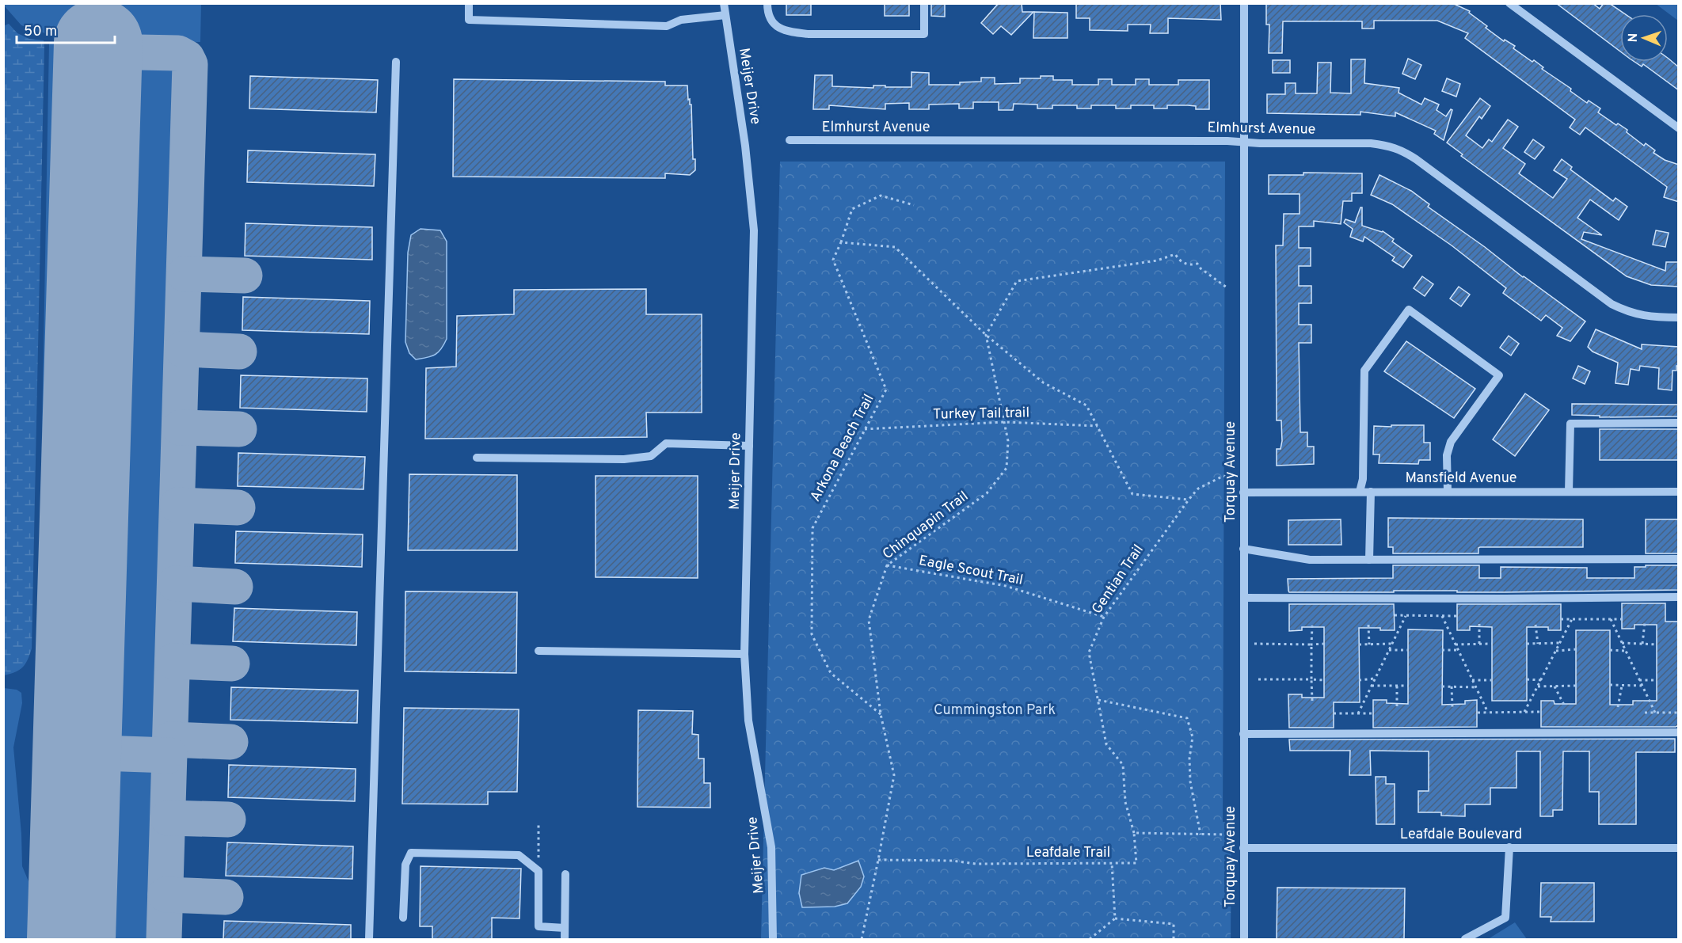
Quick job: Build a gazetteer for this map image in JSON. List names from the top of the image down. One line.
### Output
{"streets":{"street":["Meijer Drive","Elmhurst Avenue","Torquay Avenue","Mansfield Avenue","Leafdale Boulevard"],"path":["Turkey Tail trail","Arkona Beach Trail","Chinquapin Trail","Eagle Scout Trail","Gentian Trail","Leafdale Trail"]},"crossings":[["Elmhurst Avenue","Torquay Avenue"],["Turkey Tail trail","Arkona Beach Trail"],["Turkey Tail trail","Chinquapin Trail"],["Arkona Beach Trail","Chinquapin Trail"],["Torquay Avenue","Mansfield Avenue"],["Torquay Avenue","Leafdale Boulevard"],["Chinquapin Trail","Eagle Scout Trail"],["Chinquapin Trail","Leafdale Trail"],["Eagle Scout Trail","Gentian Trail"],["Gentian Trail","Leafdale Trail"]],"parks":["Cummingston Park"],"scale_bar":"50 m","north":"left"}
